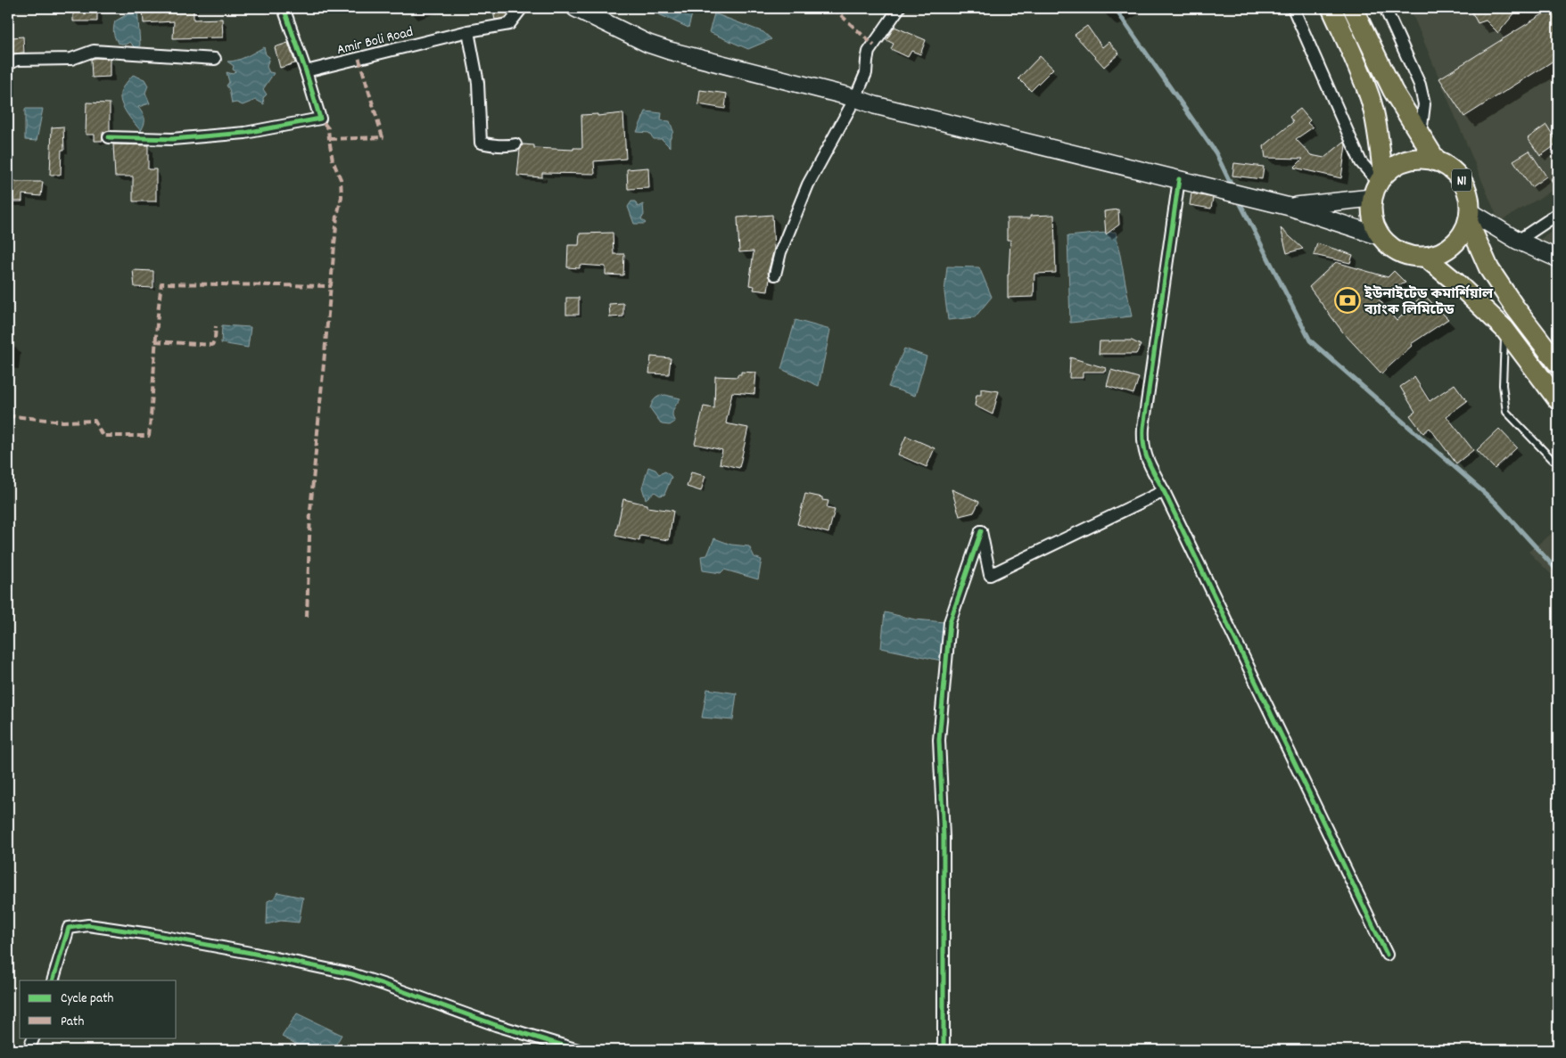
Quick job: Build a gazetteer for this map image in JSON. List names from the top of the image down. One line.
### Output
{"streets":{"highway":["N1"],"street":["Amir Boli Road"]},"places":{"bank":["ইউনাইটেড কমার্শিয়াল ব্যাংক লিমিটেড"]},"legend":["Cycle path","Path"]}
